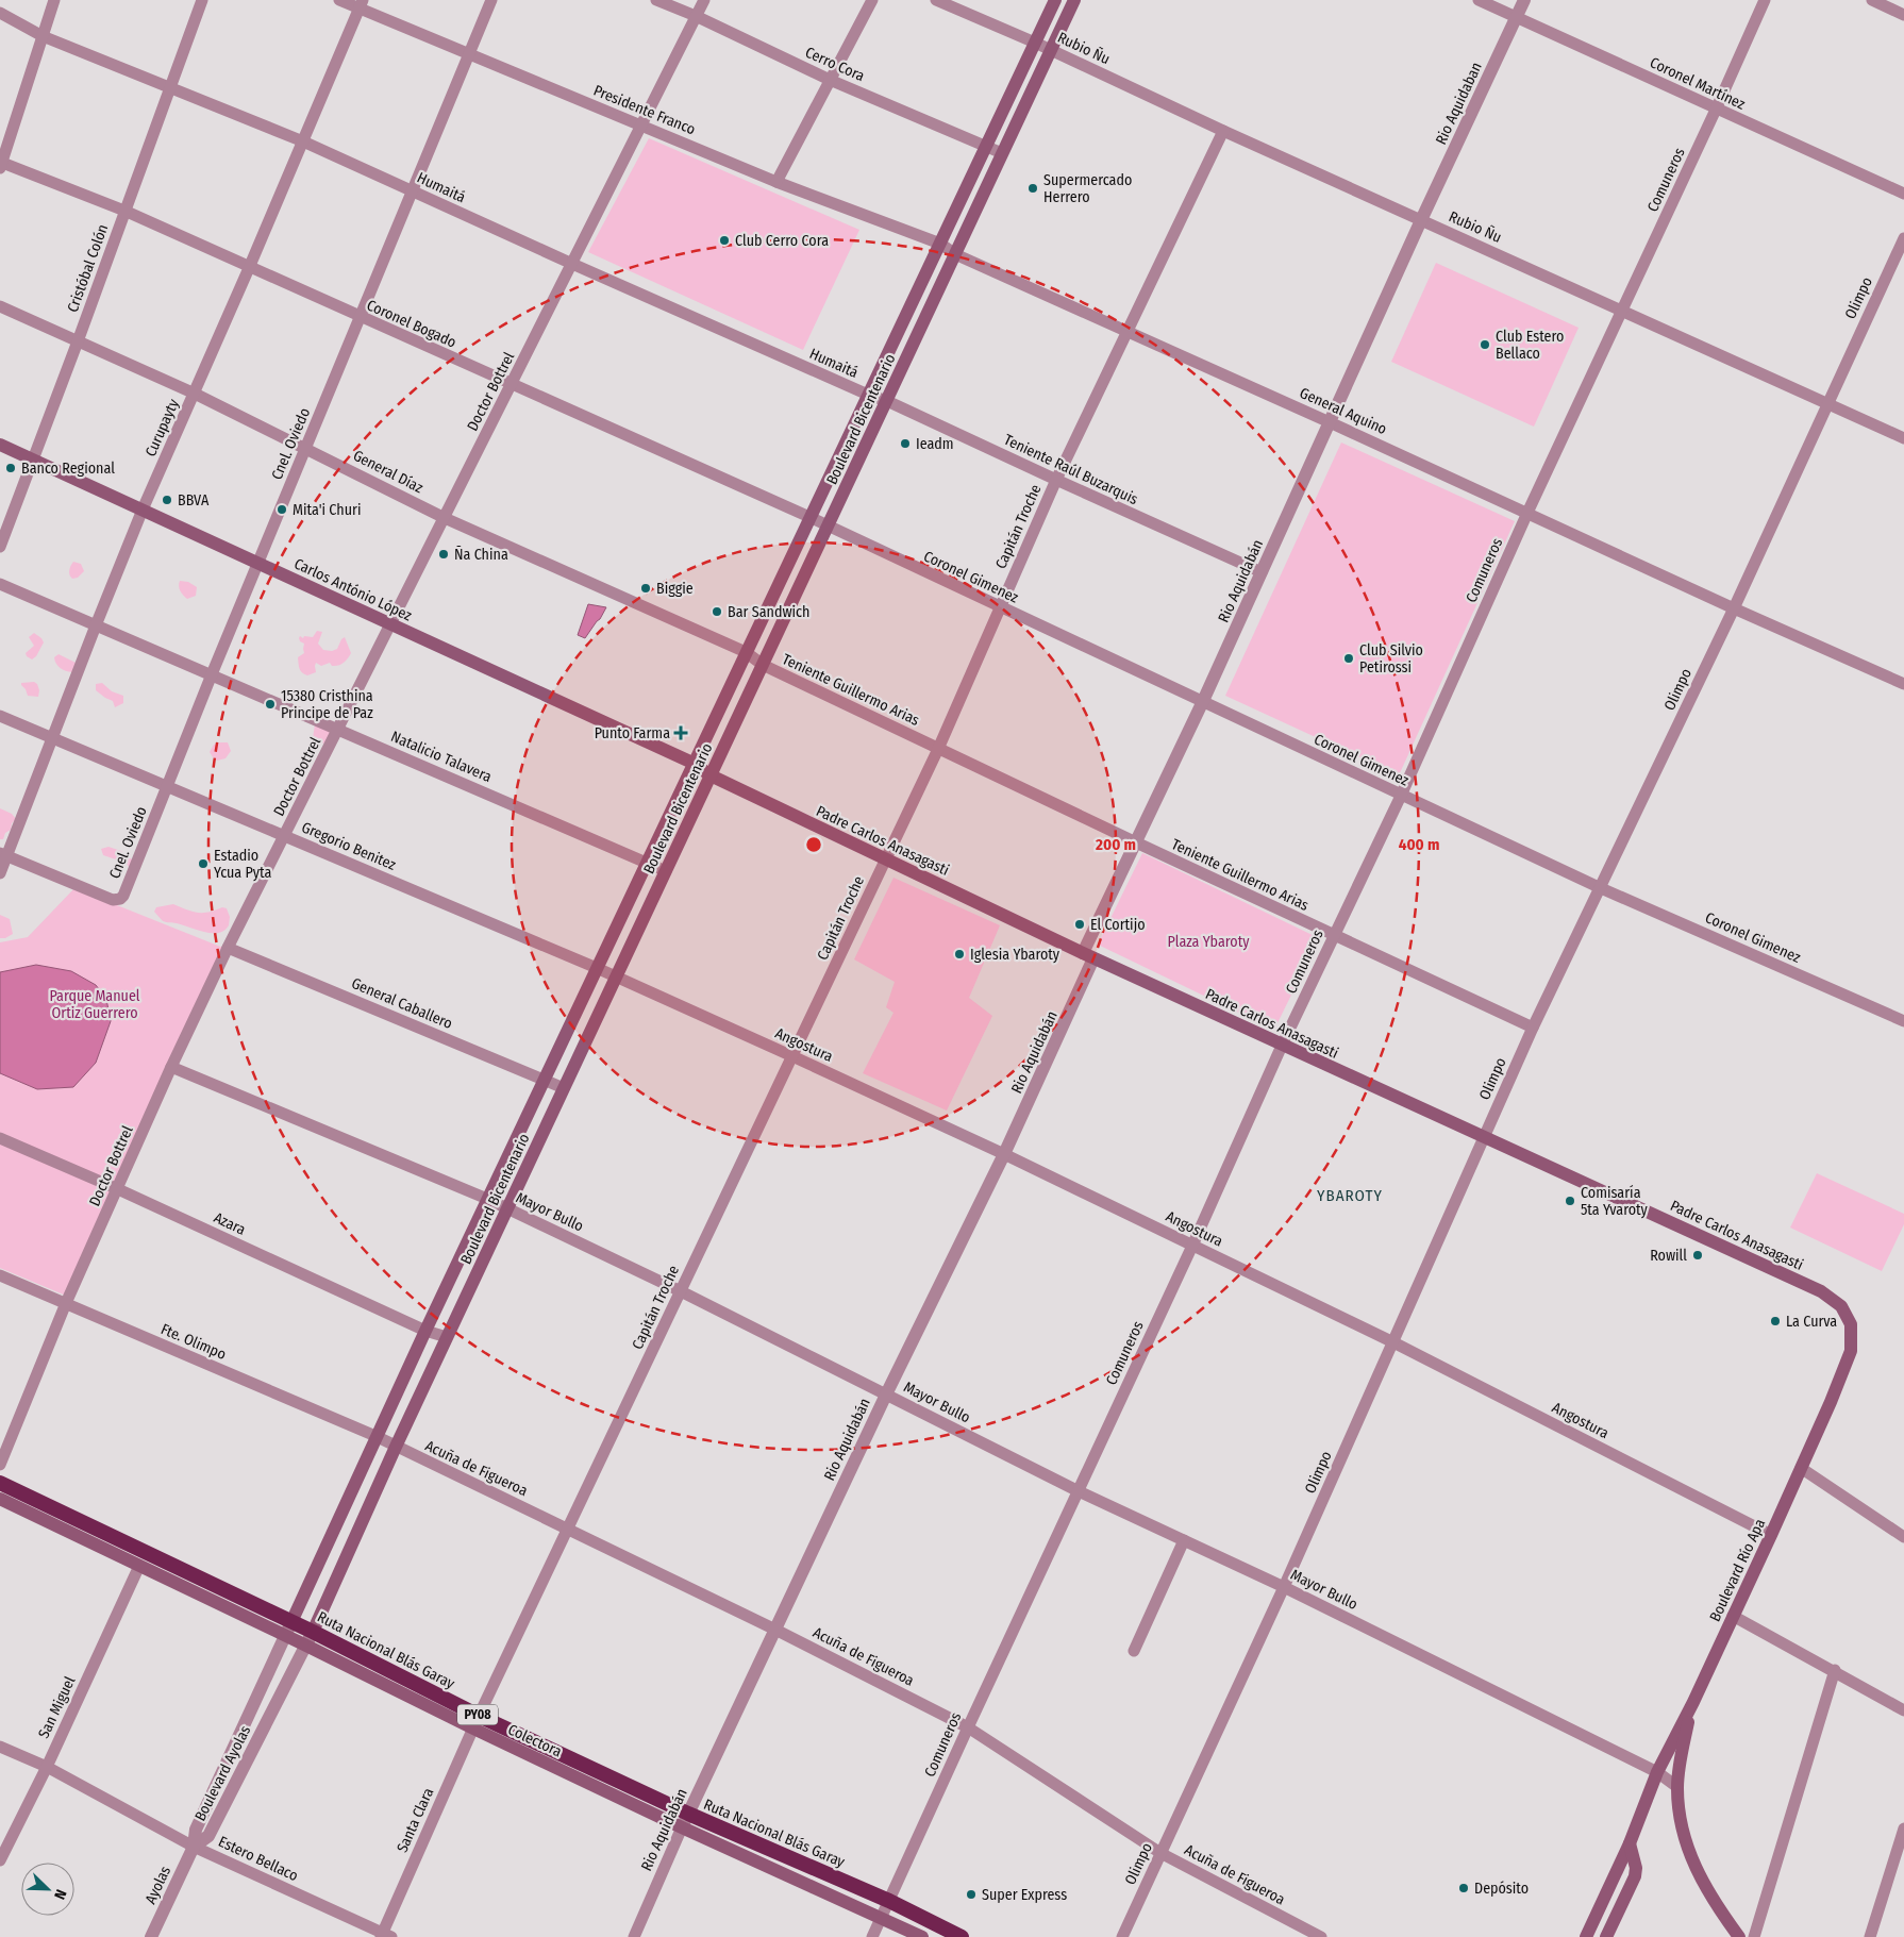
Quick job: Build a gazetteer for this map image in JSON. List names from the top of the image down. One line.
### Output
{"streets":{"highway":["Ruta Nacional Blás Garay","PY08"],"main road":["Boulevard Bicentenario","Carlos António López","Padre Carlos Anasagasti","Boulevard Río Apa","Colectora"],"street":["Rubio Ñu","Cerro Cora","Coronel Martínez","Rio Aquidaban","Presidente Franco","Comuneros","Humaitá","Cristóbal Colón","Olimpo","Coronel Bogado","Doctor Bottrel","General Aquino","Curupayty","Cnel. Oviedo","Teniente Raúl Buzarquis","General Díaz","Capitán Troche","Coronel Gimenez","Rio Aquidabán","Teniente Guillermo Arias","Natalicio Talavera","Gregorio Benitez","General Caballero","Angostura","Mayor Bullo","Azara","Fte. Olimpo","Acuña de Figueroa","San Miguel","Boulevard Ayolas","Santa Clara","Estero Bellaco","Ayolas"]},"crossings":[["Rubio Ñu","Rio Aquidaban"],["Rubio Ñu","Comuneros"],["Rubio Ñu","Olimpo"],["Rubio Ñu","Boulevard Bicentenario"],["Rubio Ñu","Capitán Troche"],["Rubio Ñu","Rio Aquidabán"],["Cerro Cora","Doctor Bottrel"],["Cerro Cora","Boulevard Bicentenario"],["Coronel Martínez","Rio Aquidaban"],["Coronel Martínez","Comuneros"],["Rio Aquidaban","Rio Aquidabán"],["Presidente Franco","Doctor Bottrel"],["Presidente Franco","General Aquino"],["Presidente Franco","Boulevard Bicentenario"],["Presidente Franco","Curupayty"],["Presidente Franco","Cnel. Oviedo"],["Comuneros","General Aquino"],["Comuneros","Coronel Gimenez"],["Comuneros","Teniente Guillermo Arias"],["Comuneros","Padre Carlos Anasagasti"],["Comuneros","Angostura"],["Comuneros","Mayor Bullo"],["Comuneros","Acuña de Figueroa"],["Comuneros","Ruta Nacional Blás Garay"],["Comuneros","Colectora"],["Humaitá","Cristóbal Colón"],["Humaitá","Doctor Bottrel"],["Humaitá","Boulevard Bicentenario"],["Humaitá","Curupayty"],["Humaitá","Cnel. Oviedo"],["Humaitá","Teniente Raúl Buzarquis"],["Cristóbal Colón","Coronel Bogado"],["Cristóbal Colón","General Díaz"],["Cristóbal Colón","Carlos António López"],["Olimpo","General Aquino"],["Olimpo","Coronel Gimenez"],["Olimpo","Teniente Guillermo Arias"],["Olimpo","Padre Carlos Anasagasti"],["Olimpo","Angostura"],["Olimpo","Mayor Bullo"],["Olimpo","Acuña de Figueroa"],["Coronel Bogado","Doctor Bottrel"],["Coronel Bogado","Boulevard Bicentenario"],["Coronel Bogado","Curupayty"],["Coronel Bogado","Cnel. Oviedo"],["Coronel Bogado","Coronel Gimenez"],["Doctor Bottrel","General Díaz"],["Doctor Bottrel","Carlos António López"],["Doctor Bottrel","Natalicio Talavera"],["Doctor Bottrel","Gregorio Benitez"],["Doctor Bottrel","General Caballero"],["Doctor Bottrel","Mayor Bullo"],["Doctor Bottrel","Azara"],["Doctor Bottrel","Fte. Olimpo"],["General Aquino","Boulevard Bicentenario"],["General Aquino","Capitán Troche"],["General Aquino","Rio Aquidabán"],["Boulevard Bicentenario","Teniente Raúl Buzarquis"],["Boulevard Bicentenario","General Díaz"],["Boulevard Bicentenario","Coronel Gimenez"],["Boulevard Bicentenario","Carlos António López"],["Boulevard Bicentenario","Teniente Guillermo Arias"],["Boulevard Bicentenario","Natalicio Talavera"],["Boulevard Bicentenario","Padre Carlos Anasagasti"],["Boulevard Bicentenario","Gregorio Benitez"],["Boulevard Bicentenario","General Caballero"],["Boulevard Bicentenario","Angostura"],["Boulevard Bicentenario","Mayor Bullo"],["Boulevard Bicentenario","Azara"],["Boulevard Bicentenario","Fte. Olimpo"],["Boulevard Bicentenario","Acuña de Figueroa"],["Boulevard Bicentenario","Ruta Nacional Blás Garay"],["Boulevard Bicentenario","Boulevard Ayolas"],["Curupayty","Cnel. Oviedo"],["Curupayty","General Díaz"],["Curupayty","Carlos António López"],["Curupayty","Natalicio Talavera"],["Curupayty","Gregorio Benitez"],["Cnel. Oviedo","General Díaz"],["Cnel. Oviedo","Carlos António López"],["Cnel. Oviedo","Natalicio Talavera"],["Cnel. Oviedo","Gregorio Benitez"],["Teniente Raúl Buzarquis","Capitán Troche"],["Teniente Raúl Buzarquis","Rio Aquidabán"],["General Díaz","Teniente Guillermo Arias"],["Capitán Troche","Coronel Gimenez"],["Capitán Troche","Teniente Guillermo Arias"],["Capitán Troche","Padre Carlos Anasagasti"],["Capitán Troche","Angostura"],["Capitán Troche","Mayor Bullo"],["Capitán Troche","Acuña de Figueroa"],["Capitán Troche","Ruta Nacional Blás Garay"],["Capitán Troche","Colectora"],["Capitán Troche","Santa Clara"],["Coronel Gimenez","Rio Aquidabán"],["Rio Aquidabán","Teniente Guillermo Arias"],["Rio Aquidabán","Padre Carlos Anasagasti"],["Rio Aquidabán","Angostura"],["Rio Aquidabán","Mayor Bullo"],["Rio Aquidabán","Acuña de Figueroa"],["Rio Aquidabán","Ruta Nacional Blás Garay"],["Rio Aquidabán","Colectora"],["Carlos António López","Padre Carlos Anasagasti"],["Padre Carlos Anasagasti","Boulevard Río Apa"],["Gregorio Benitez","Angostura"],["Angostura","Boulevard Río Apa"],["Mayor Bullo","Boulevard Río Apa"],["Fte. Olimpo","Acuña de Figueroa"],["Ruta Nacional Blás Garay","Colectora"],["Ruta Nacional Blás Garay","Boulevard Ayolas"],["Ruta Nacional Blás Garay","Santa Clara"],["San Miguel","Estero Bellaco"],["Colectora","Santa Clara"],["Boulevard Ayolas","Estero Bellaco"],["Boulevard Ayolas","Ayolas"],["Santa Clara","Estero Bellaco"],["Estero Bellaco","Ayolas"]],"districts":["YBAROTY"],"parks":["Plaza Ybaroty","Parque Manuel Ortiz Guerrero"],"places":{"other":["Supermercado Herrero","Club Cerro Cora","Club Estero Bellaco","Ieadm","Banco Regional","BBVA","Mita'i Churi","Ña China","Biggie","Bar Sandwich","Club Silvio Petirossi","15380 Cristhina Principe de Paz","Estadio Ycua Pyta","El Cortijo","Iglesia Ybaroty","Comisaría 5ta Yvaroty","Rowill","La Curva","Depósito","Super Express"],"health":["Punto Farma"]},"north":"bottom right","rings":["200 m","400 m"]}
